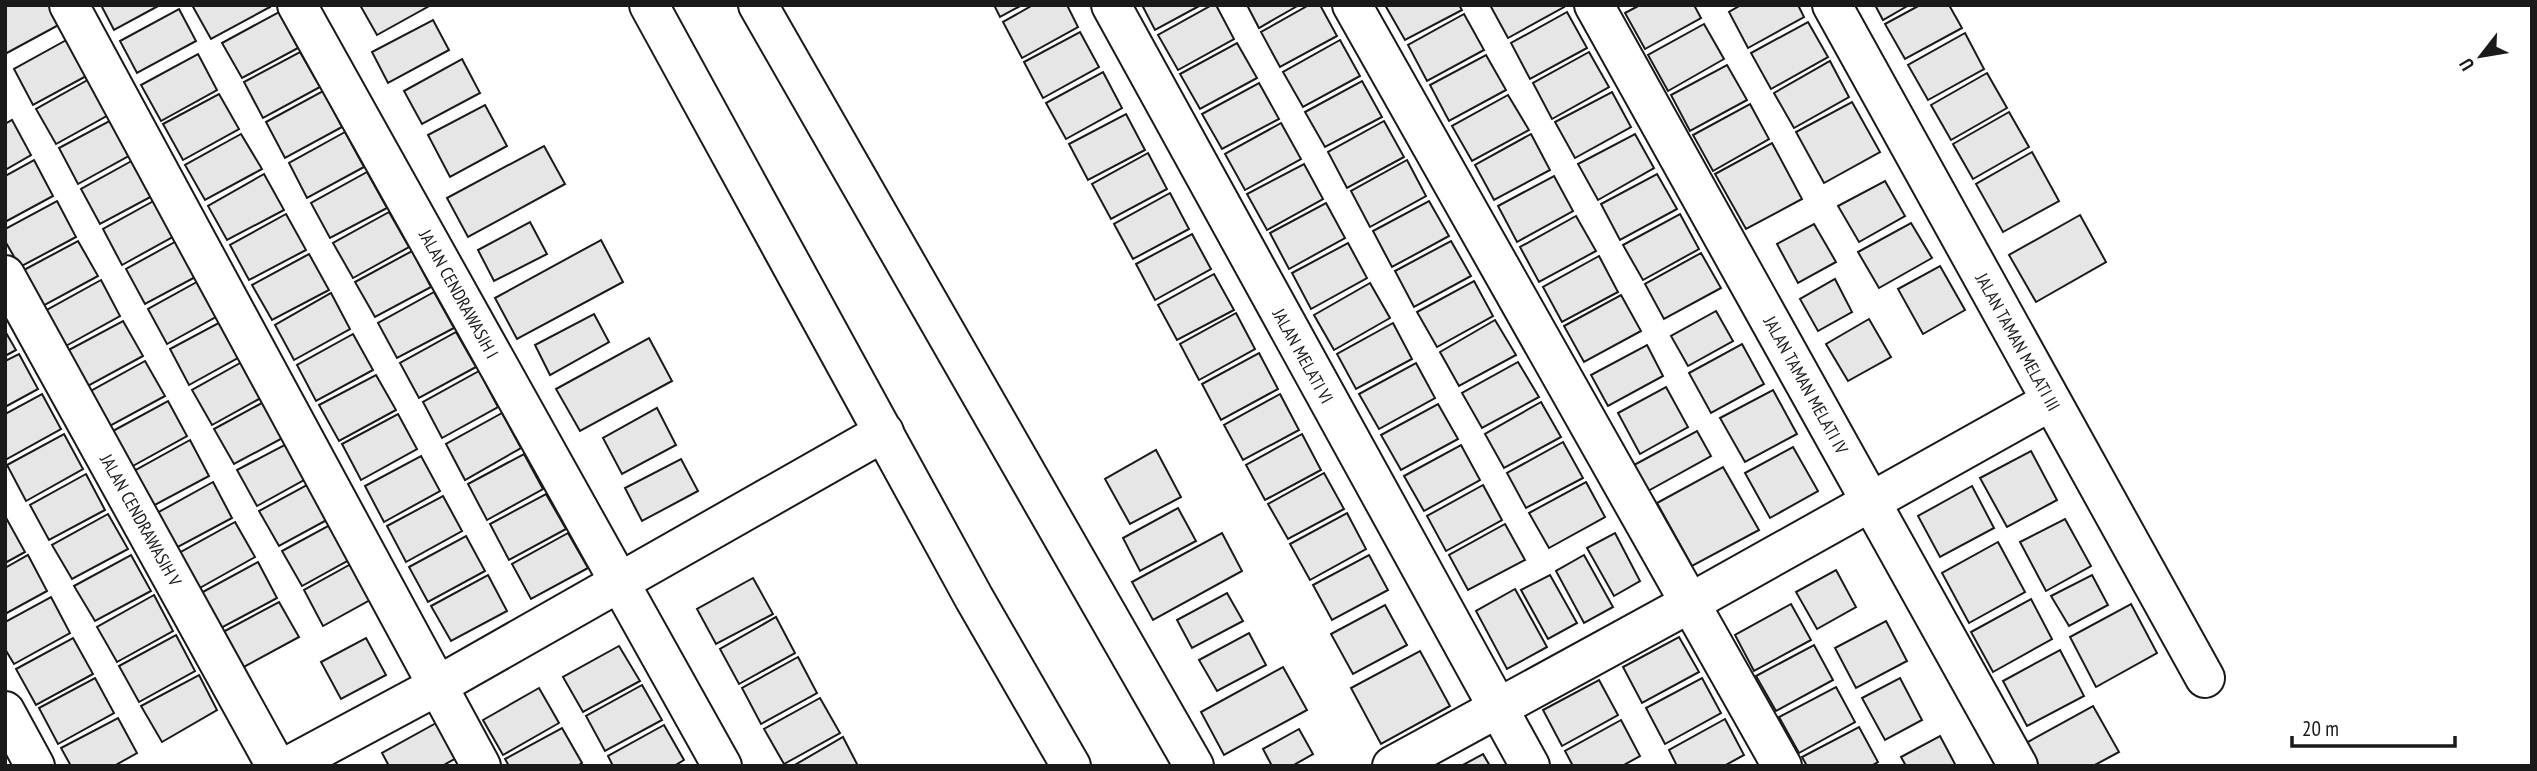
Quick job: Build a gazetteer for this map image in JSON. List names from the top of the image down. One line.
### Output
{"streets":{"street":["JALAN CENDRAWASIH I","JALAN TAMAN MELATI III","JALAN MELATI VI","JALAN TAMAN MELATI IV","JALAN CENDRAWASIH V"]},"scale_bar":"20 m","north":"bottom left"}
